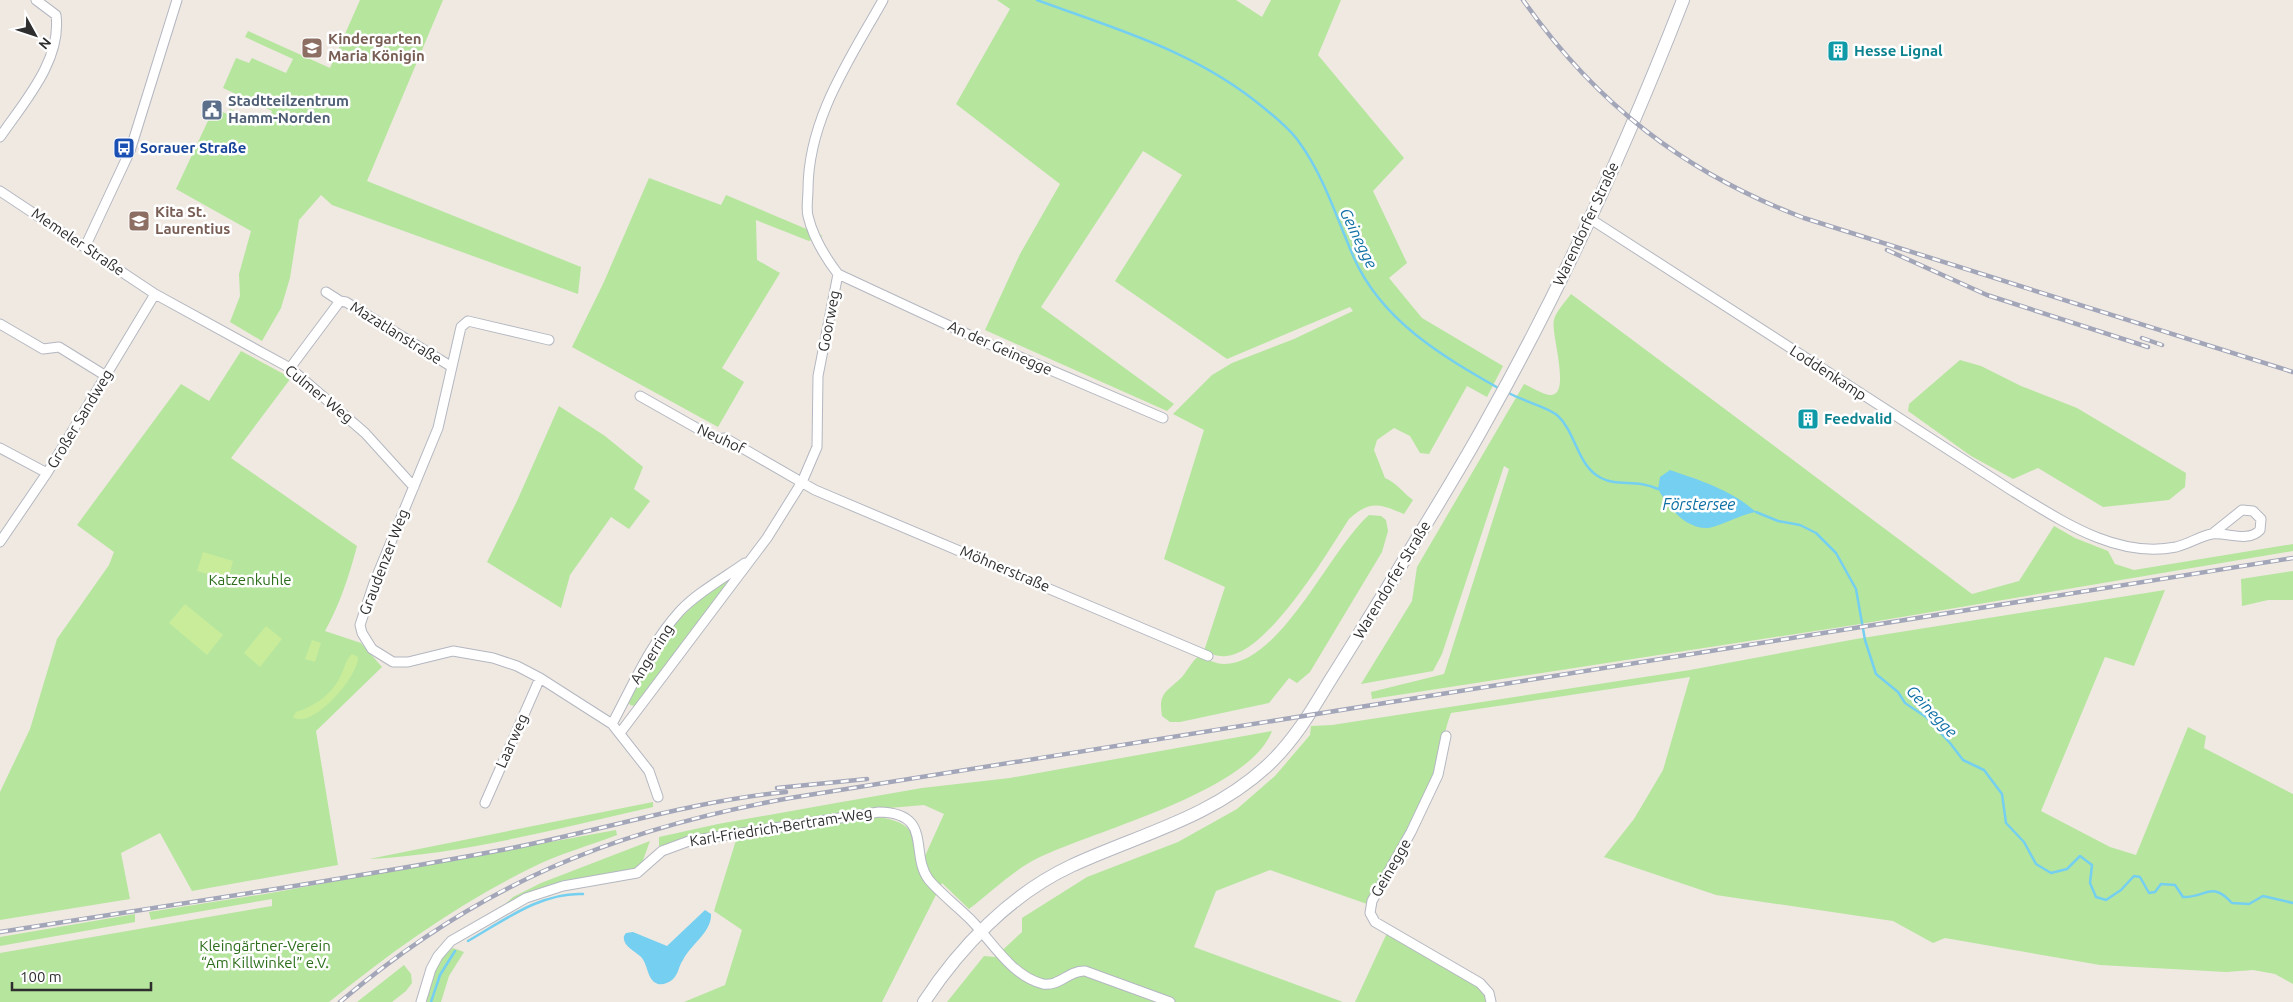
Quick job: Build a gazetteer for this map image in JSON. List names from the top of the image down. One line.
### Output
{"streets":{"street":["Warendorfer Straße","Memeler Straße","Goorweg","Mazatlanstraße","An der Geinegge","Loddenkamp","Culmer Weg","Großer Sandweg","Neuhof","Graudenzer Weg","Möhnerstraße","Angerring","Laarweg","Karl-Friedrich-Bertram-Weg","Geinegge"]},"crossings":[["Warendorfer Straße","Loddenkamp"],["Warendorfer Straße","Karl-Friedrich-Bertram-Weg"],["Memeler Straße","Culmer Weg"],["Memeler Straße","Großer Sandweg"],["Goorweg","An der Geinegge"],["Goorweg","Neuhof"],["Goorweg","Möhnerstraße"],["Goorweg","Angerring"],["Mazatlanstraße","Culmer Weg"],["Mazatlanstraße","Graudenzer Weg"],["Culmer Weg","Großer Sandweg"],["Culmer Weg","Graudenzer Weg"],["Neuhof","Möhnerstraße"],["Neuhof","Angerring"],["Graudenzer Weg","Angerring"],["Graudenzer Weg","Laarweg"],["Möhnerstraße","Angerring"]],"water":["Geinegge","Förstersee"],"parks":["Katzenkuhle","Kleingärtner-Verein “Am Killwinkel” e.V."],"places":{"school or university":["Kindergarten Maria Königin","Kita St. Laurentius"],"building":["Hesse Lignal","Feedvalid"],"public building":["Stadtteilzentrum Hamm-Norden"],"bus stop":["Sorauer Straße"]},"scale_bar":"100 m","north":"bottom right"}
